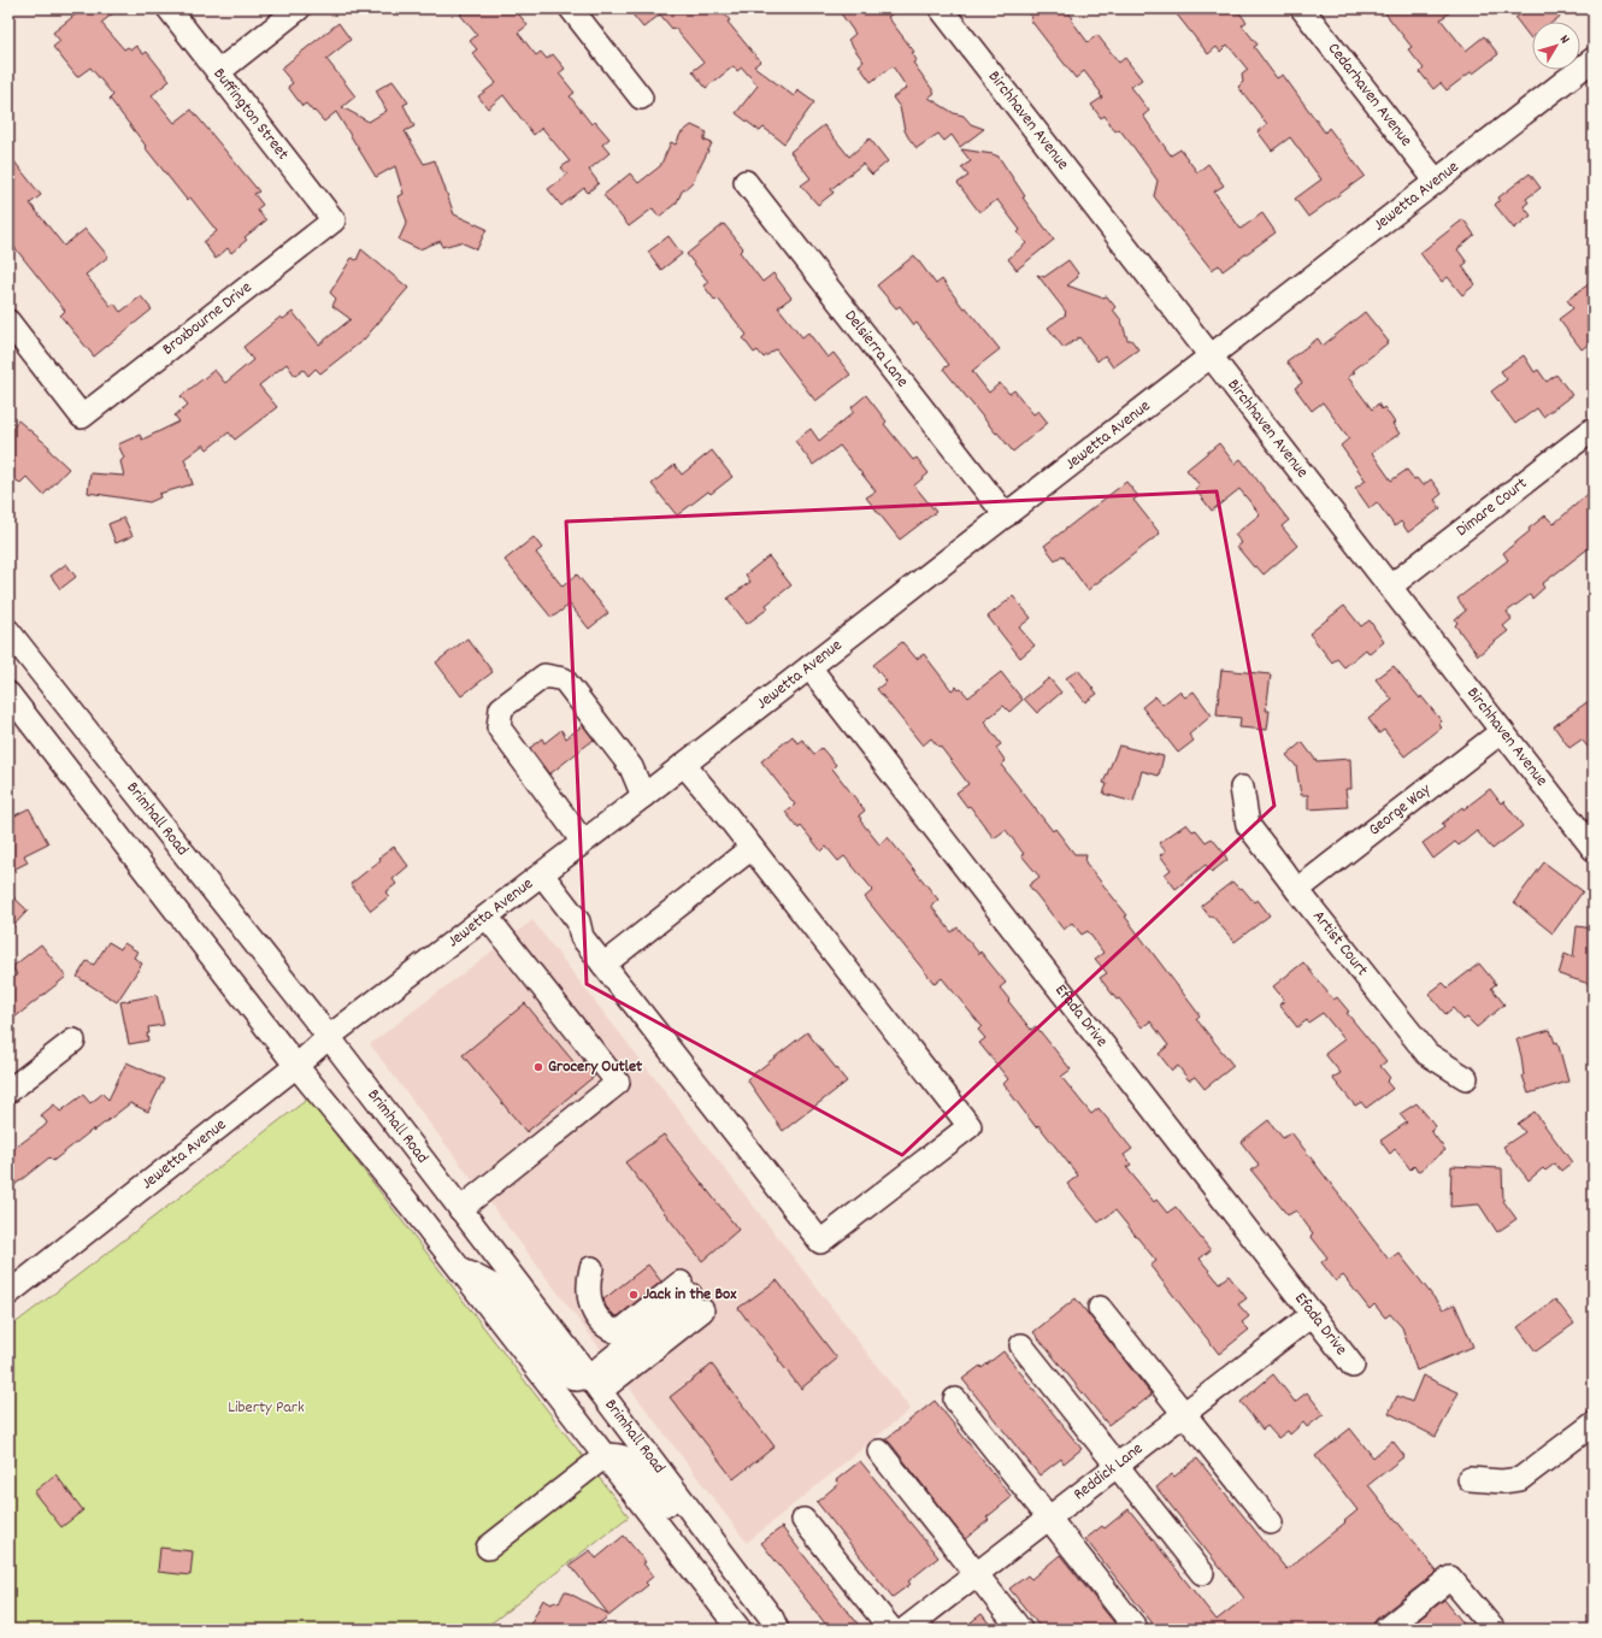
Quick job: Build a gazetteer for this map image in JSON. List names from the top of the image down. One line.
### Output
{"streets":{"street":["Cedarhaven Avenue","Buffington Street","Birchhaven Avenue","Jewetta Avenue","Broxbourne Drive","Delsierra Lane","Dimare Court","George Way","Brimhall Road","Artist Court","Efada Drive","Reddick Lane"]},"crossings":[["Cedarhaven Avenue","Jewetta Avenue"],["Buffington Street","Broxbourne Drive"],["Birchhaven Avenue","Jewetta Avenue"],["Birchhaven Avenue","Dimare Court"],["Birchhaven Avenue","George Way"],["Jewetta Avenue","Delsierra Lane"],["Jewetta Avenue","Brimhall Road"],["Jewetta Avenue","Efada Drive"],["George Way","Artist Court"],["Efada Drive","Reddick Lane"]],"parks":["Liberty Park"],"places":["Grocery Outlet","Jack in the Box"],"north":"top right"}
